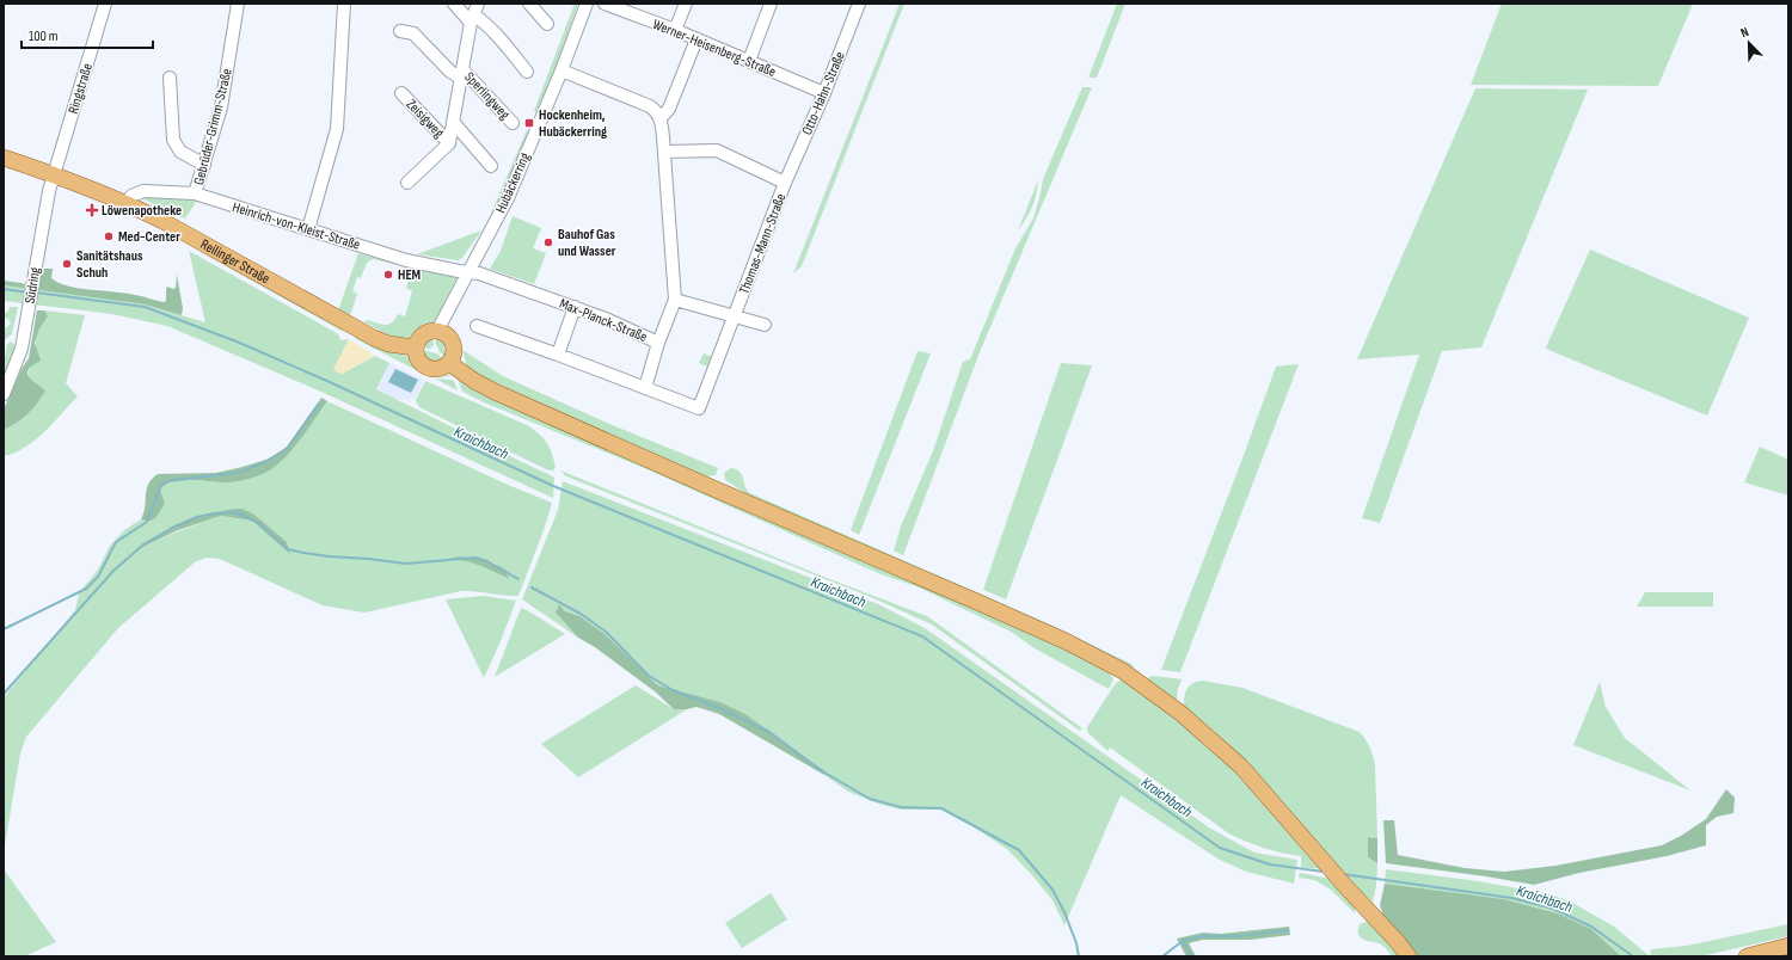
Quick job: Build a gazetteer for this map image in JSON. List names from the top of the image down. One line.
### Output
{"streets":{"main road":["Reilinger Straße"],"street":["Werner-Heisenberg-Straße","Ringstraße","Otto-Hahn-Straße","Sperlingweg","Zeisigweg","Gebrüder-Grimm-Straße","Hubäckerring","Heinrich-von-Kleist-Straße","Thomas-Mann-Straße","Südring","Max-Planck-Straße"]},"crossings":[["Werner-Heisenberg-Straße","Otto-Hahn-Straße"],["Ringstraße","Reilinger Straße"],["Ringstraße","Südring"],["Otto-Hahn-Straße","Thomas-Mann-Straße"],["Gebrüder-Grimm-Straße","Heinrich-von-Kleist-Straße"],["Hubäckerring","Heinrich-von-Kleist-Straße"],["Hubäckerring","Reilinger Straße"],["Hubäckerring","Max-Planck-Straße"],["Heinrich-von-Kleist-Straße","Reilinger Straße"],["Heinrich-von-Kleist-Straße","Max-Planck-Straße"],["Thomas-Mann-Straße","Max-Planck-Straße"],["Reilinger Straße","Südring"]],"water":["Kraichbach"],"places":{"transit":["Hockenheim, Hubäckerring"],"health":["Löwenapotheke"],"other":["Med-Center","Bauhof Gas und Wasser","Sanitätshaus Schuh","HEM"]},"scale_bar":"100 m","north":"top left"}
